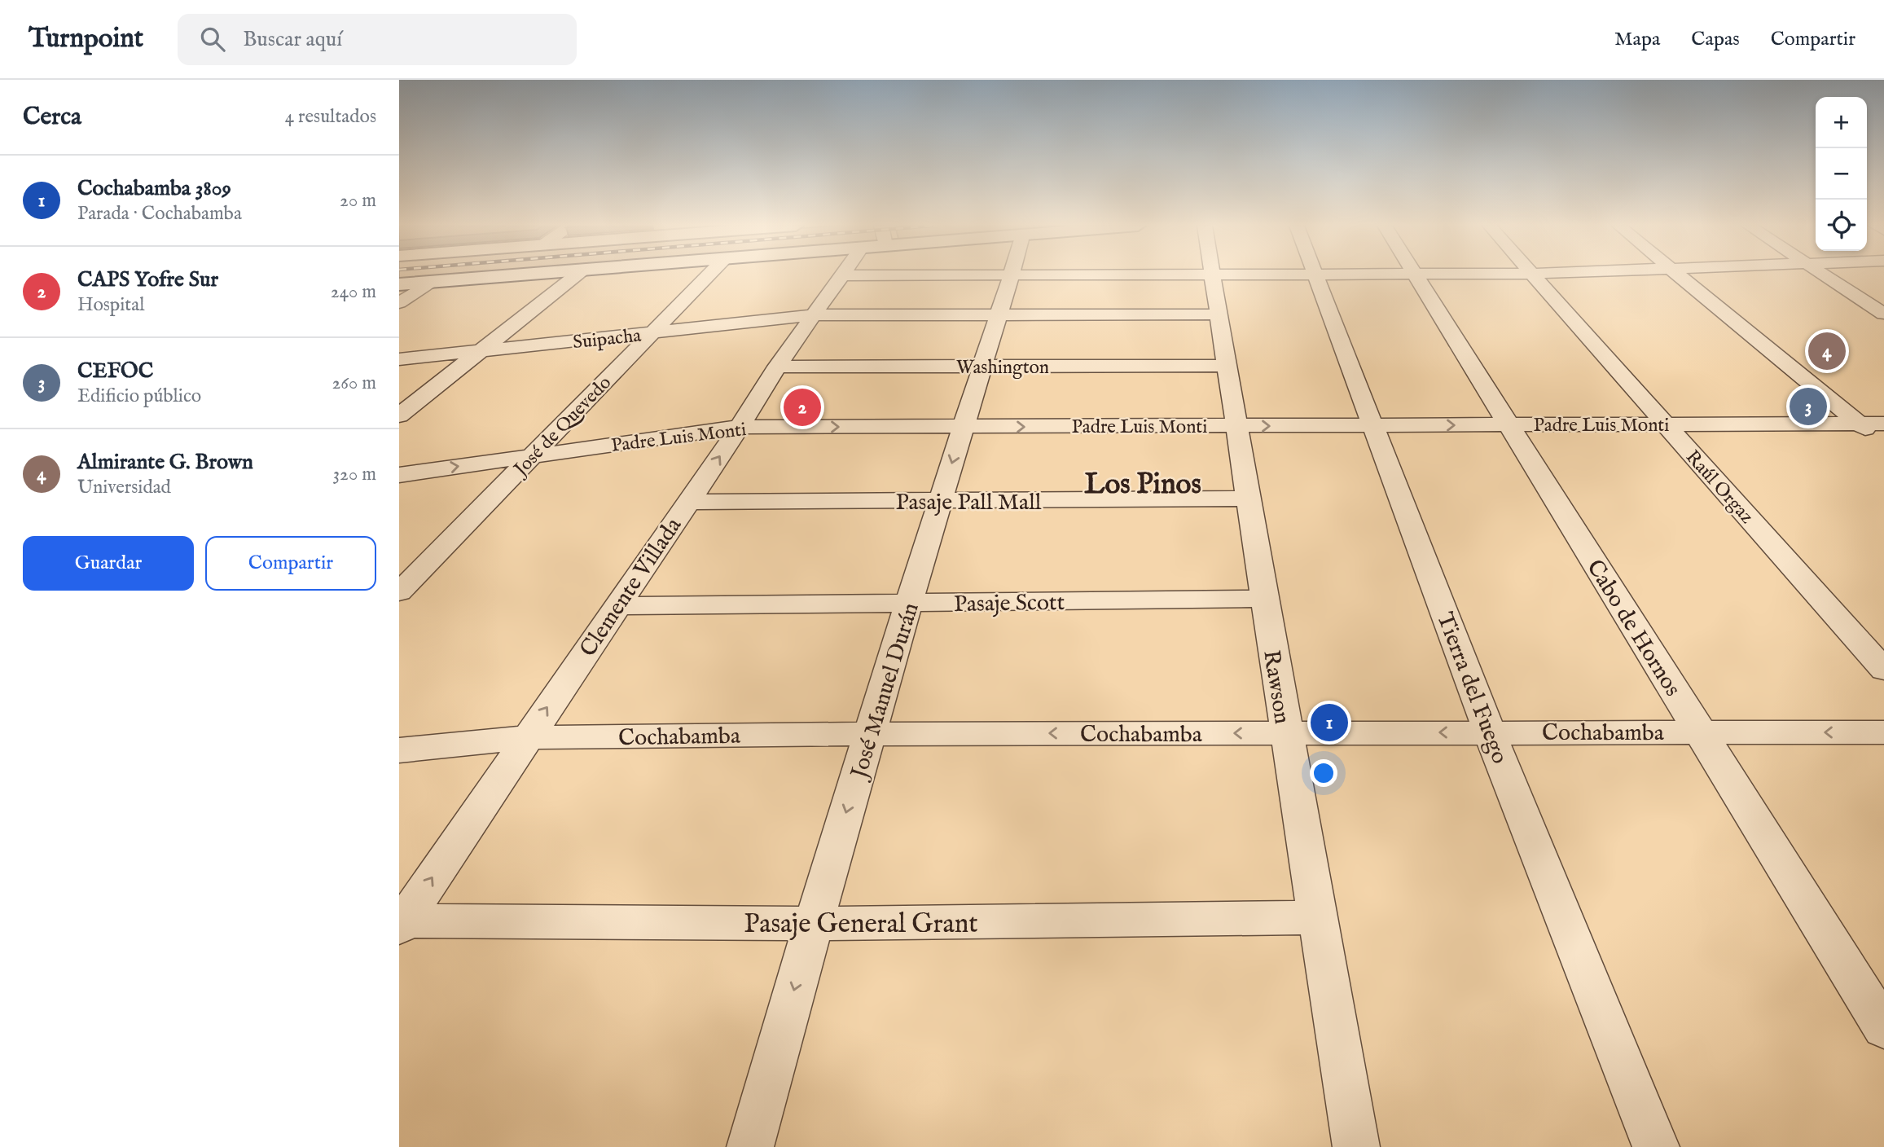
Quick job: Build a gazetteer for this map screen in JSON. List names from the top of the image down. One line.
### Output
{"streets":{"street":["Suipacha","Washington","Padre Luis Monti","José de Quevedo","Raúl Orgaz","Pasaje Pall Mall","Clemente Villada","Pasaje Scott","Cabo de Hornos","Rawson","Tierra del Fuego","José Manuel Durán","Cochabamba","Pasaje General Grant"]},"crossings":[["Suipacha","José de Quevedo"],["Suipacha","Clemente Villada"],["Suipacha","Rawson"],["Suipacha","José Manuel Durán"],["Washington","Clemente Villada"],["Washington","Rawson"],["Washington","José Manuel Durán"],["Padre Luis Monti","José de Quevedo"],["Padre Luis Monti","Raúl Orgaz"],["Padre Luis Monti","Clemente Villada"],["Padre Luis Monti","Cabo de Hornos"],["Padre Luis Monti","Rawson"],["Padre Luis Monti","Tierra del Fuego"],["Padre Luis Monti","José Manuel Durán"],["Pasaje Pall Mall","Clemente Villada"],["Pasaje Pall Mall","Rawson"],["Pasaje Pall Mall","José Manuel Durán"],["Clemente Villada","Pasaje Scott"],["Clemente Villada","Cochabamba"],["Clemente Villada","Pasaje General Grant"],["Pasaje Scott","Rawson"],["Pasaje Scott","José Manuel Durán"],["Cabo de Hornos","Cochabamba"],["Rawson","Cochabamba"],["Rawson","Pasaje General Grant"],["Tierra del Fuego","Cochabamba"],["José Manuel Durán","Cochabamba"],["José Manuel Durán","Pasaje General Grant"]],"one_way":["Clemente Villada","José Manuel Durán","Cochabamba"],"districts":["Los Pinos"],"page":{"header":"Turnpoint","search":"Buscar aquí","nav":["Mapa","Capas","Compartir"],"heading":["Cerca","4 resultados"],"map_buttons":["+","−"],"list":[{"mark":"1","name":"Cochabamba 3809","note":"Parada · Cochabamba","value":"20 m"},{"mark":"2","name":"CAPS Yofre Sur","note":"Hospital","value":"240 m"},{"mark":"3","name":"CEFOC","note":"Edificio público","value":"260 m"},{"mark":"4","name":"Almirante G. Brown","note":"Universidad","value":"320 m"}],"pins":["4","3","2","1"],"buttons":["Guardar","Compartir"]}}
